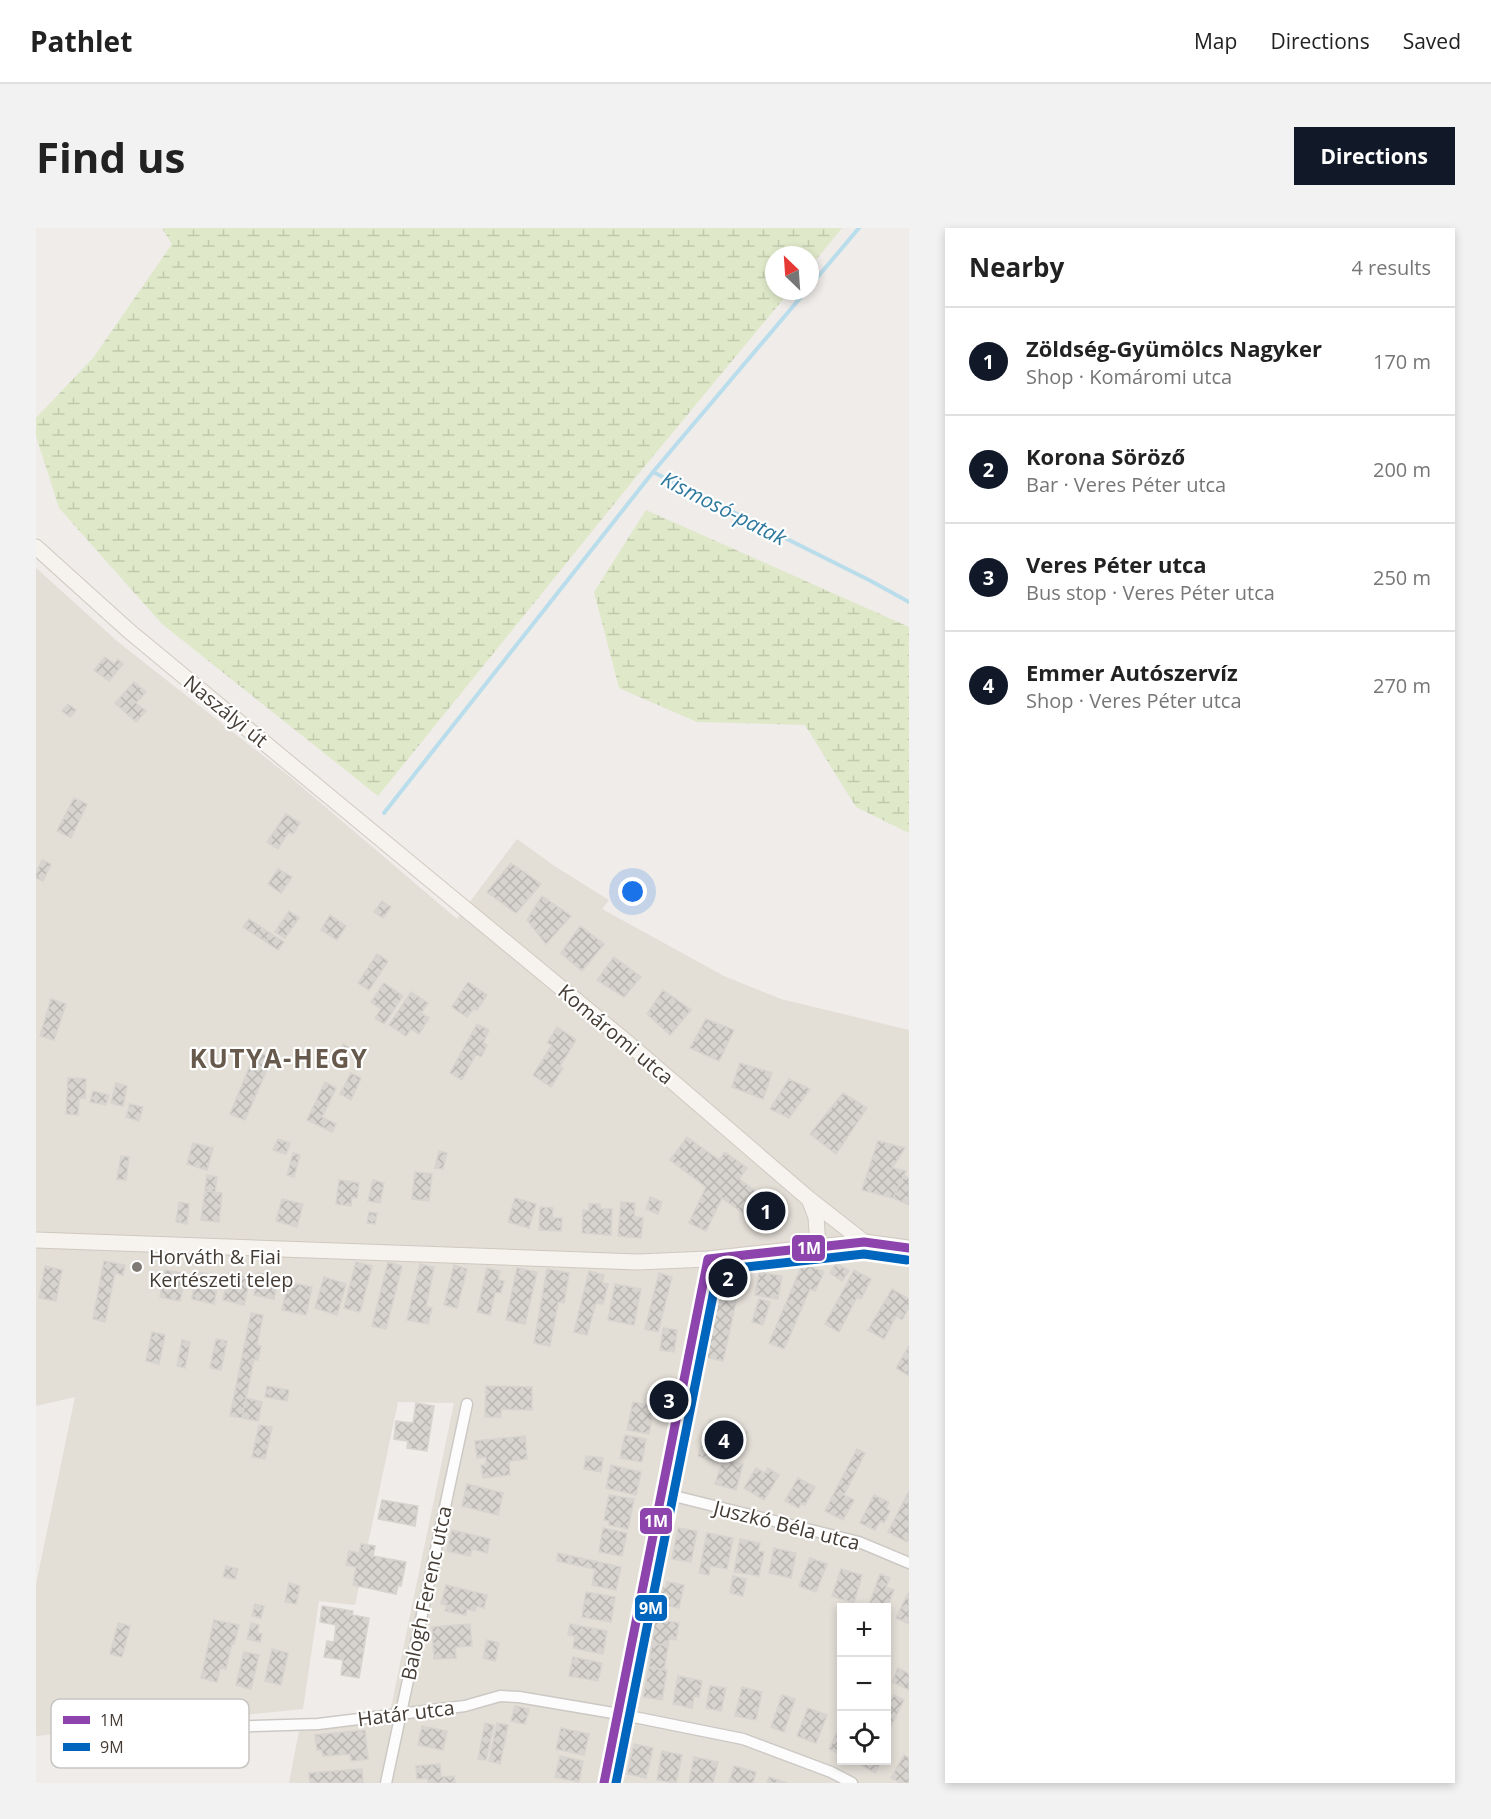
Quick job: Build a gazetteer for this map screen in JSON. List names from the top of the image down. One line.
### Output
{"streets":{"main road":["Naszályi út","Komáromi utca"],"street":["Juszkó Béla utca","Balogh Ferenc utca","Határ utca"]},"crossings":[["Naszályi út","Komáromi utca"],["Balogh Ferenc utca","Határ utca"]],"districts":["KUTYA-HEGY"],"water":["Kismosó-patak"],"places":["Horváth & Fiai Kertészeti telep"],"lines":["transit line 1M","transit line 9M"],"legend":["1M","9M"],"north":"top left","page":{"header":"Pathlet","nav":["Map","Directions","Saved"],"buttons":"Directions","title":"Find us","heading":["Nearby","4 results"],"list":[{"mark":"1","name":"Zöldség-Gyümölcs Nagyker","note":"Shop · Komáromi utca","value":"170 m"},{"mark":"2","name":"Korona Söröző","note":"Bar · Veres Péter utca","value":"200 m"},{"mark":"3","name":"Veres Péter utca","note":"Bus stop · Veres Péter utca","value":"250 m"},{"mark":"4","name":"Emmer Autószervíz","note":"Shop · Veres Péter utca","value":"270 m"}],"pins":["1","2","3","4"],"map_buttons":["+","−"]}}
